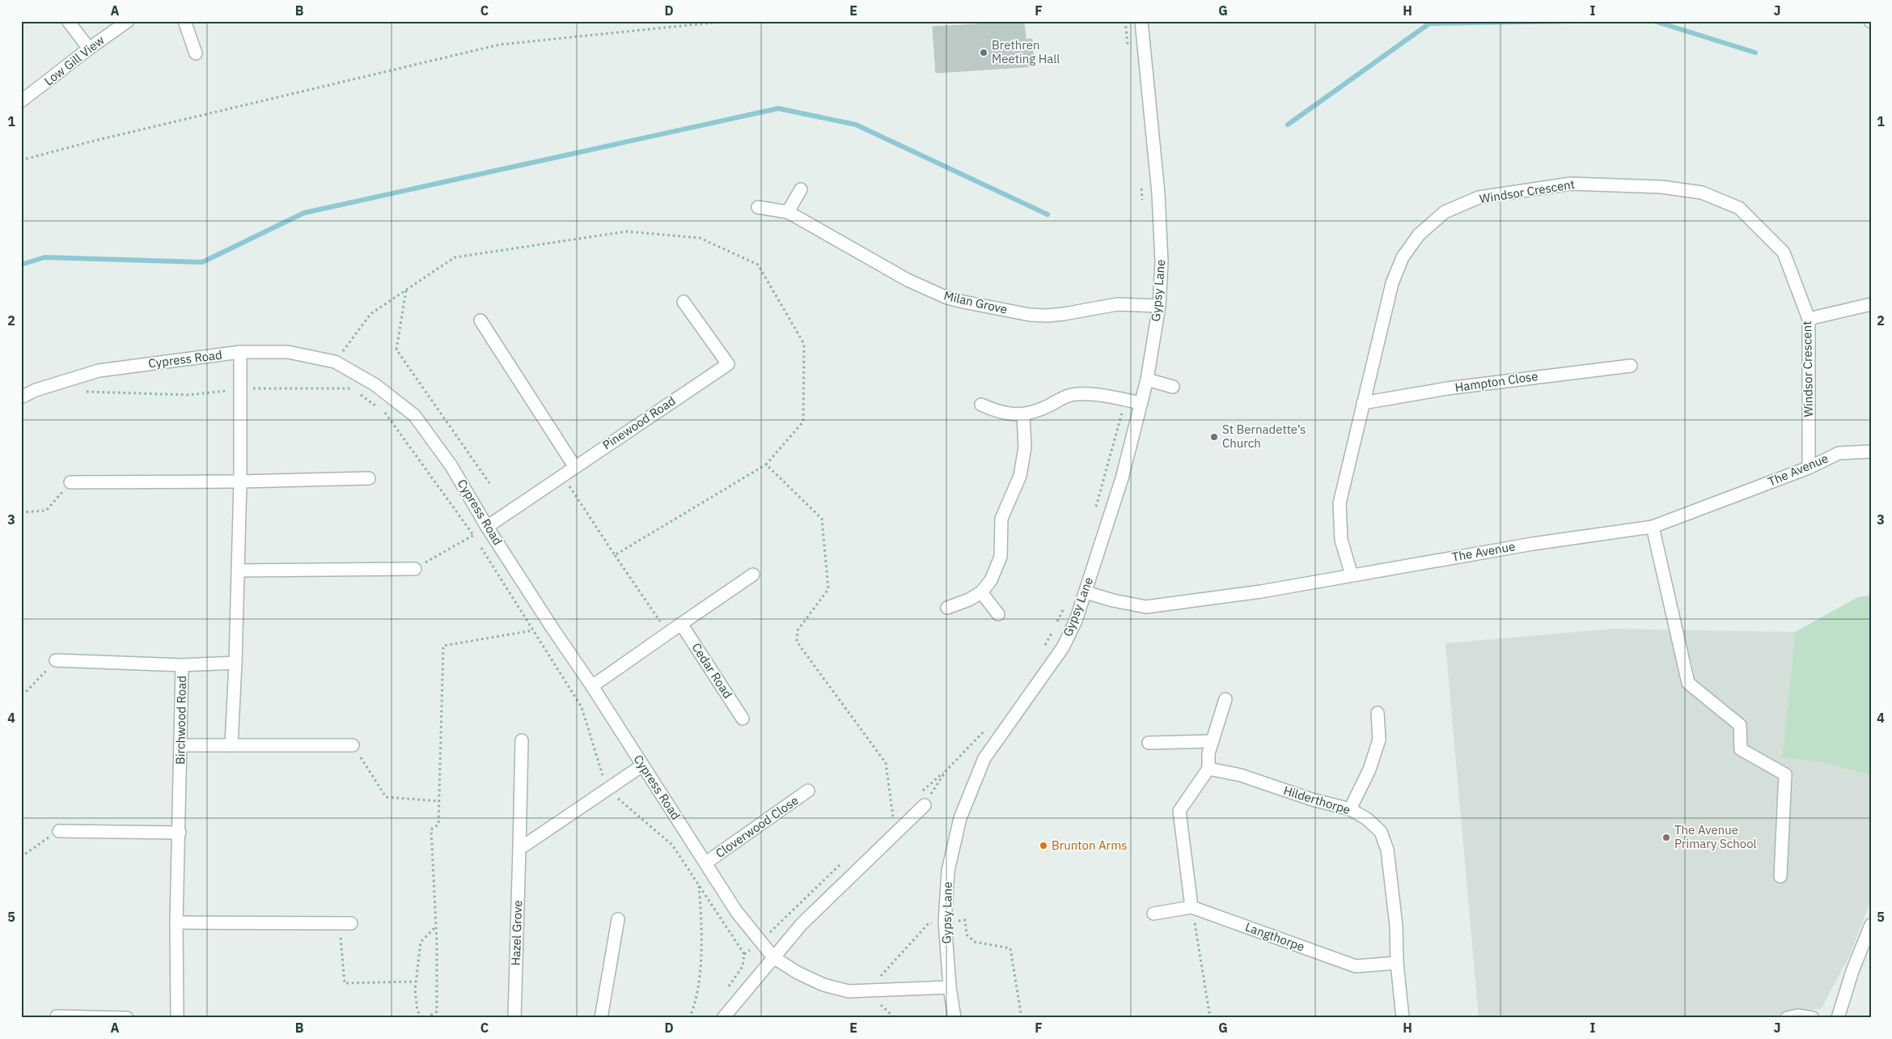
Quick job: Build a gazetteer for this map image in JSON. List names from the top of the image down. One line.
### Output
{"streets":{"street":["Low Gill View","Windsor Crescent","Gypsy Lane","Milan Grove","Cypress Road","Hampton Close","Pinewood Road","The Avenue","Cedar Road","Birchwood Road","Hilderthorpe","Cloverwood Close","Hazel Grove","Langthorpe"]},"crossings":[["Windsor Crescent","Hampton Close"],["Windsor Crescent","The Avenue"],["Gypsy Lane","Milan Grove"],["Gypsy Lane","The Avenue"],["Cypress Road","Pinewood Road"],["Cypress Road","Cloverwood Close"],["Hilderthorpe","Langthorpe"]],"places":["Brethren Meeting Hall","St Bernadette’s Church","The Avenue Primary School","Brunton Arms"],"grid":{"columns":["A","B","C","D","E","F","G","H","I","J"],"rows":["1","2","3","4","5"]}}
